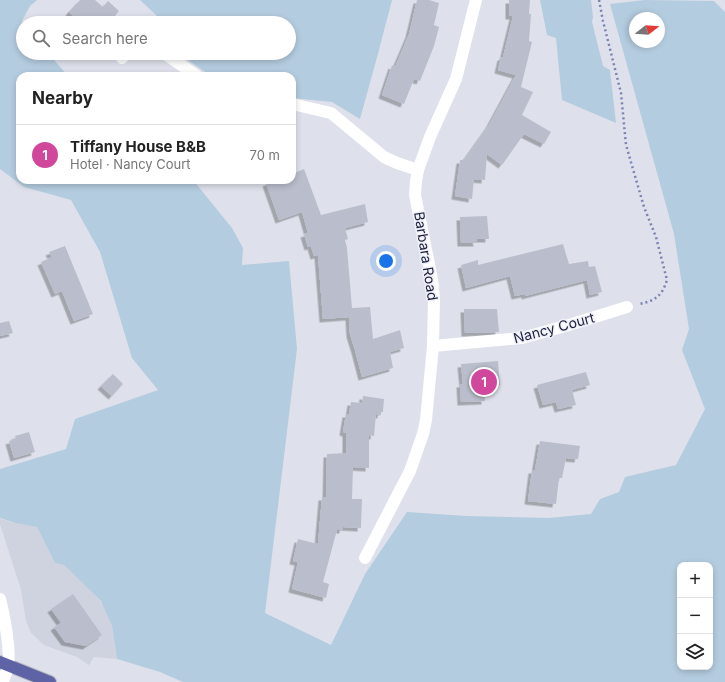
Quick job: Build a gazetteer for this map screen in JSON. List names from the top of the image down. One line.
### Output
{"streets":{"street":["Barbara Road","Nancy Court"]},"crossings":[["Barbara Road","Nancy Court"]],"north":"right","page":{"search":"Search here","heading":"Nearby","list":[{"mark":"1","name":"Tiffany House B&B","note":"Hotel · Nancy Court","value":"70 m"}],"pins":"1","map_buttons":["+","−"]}}
